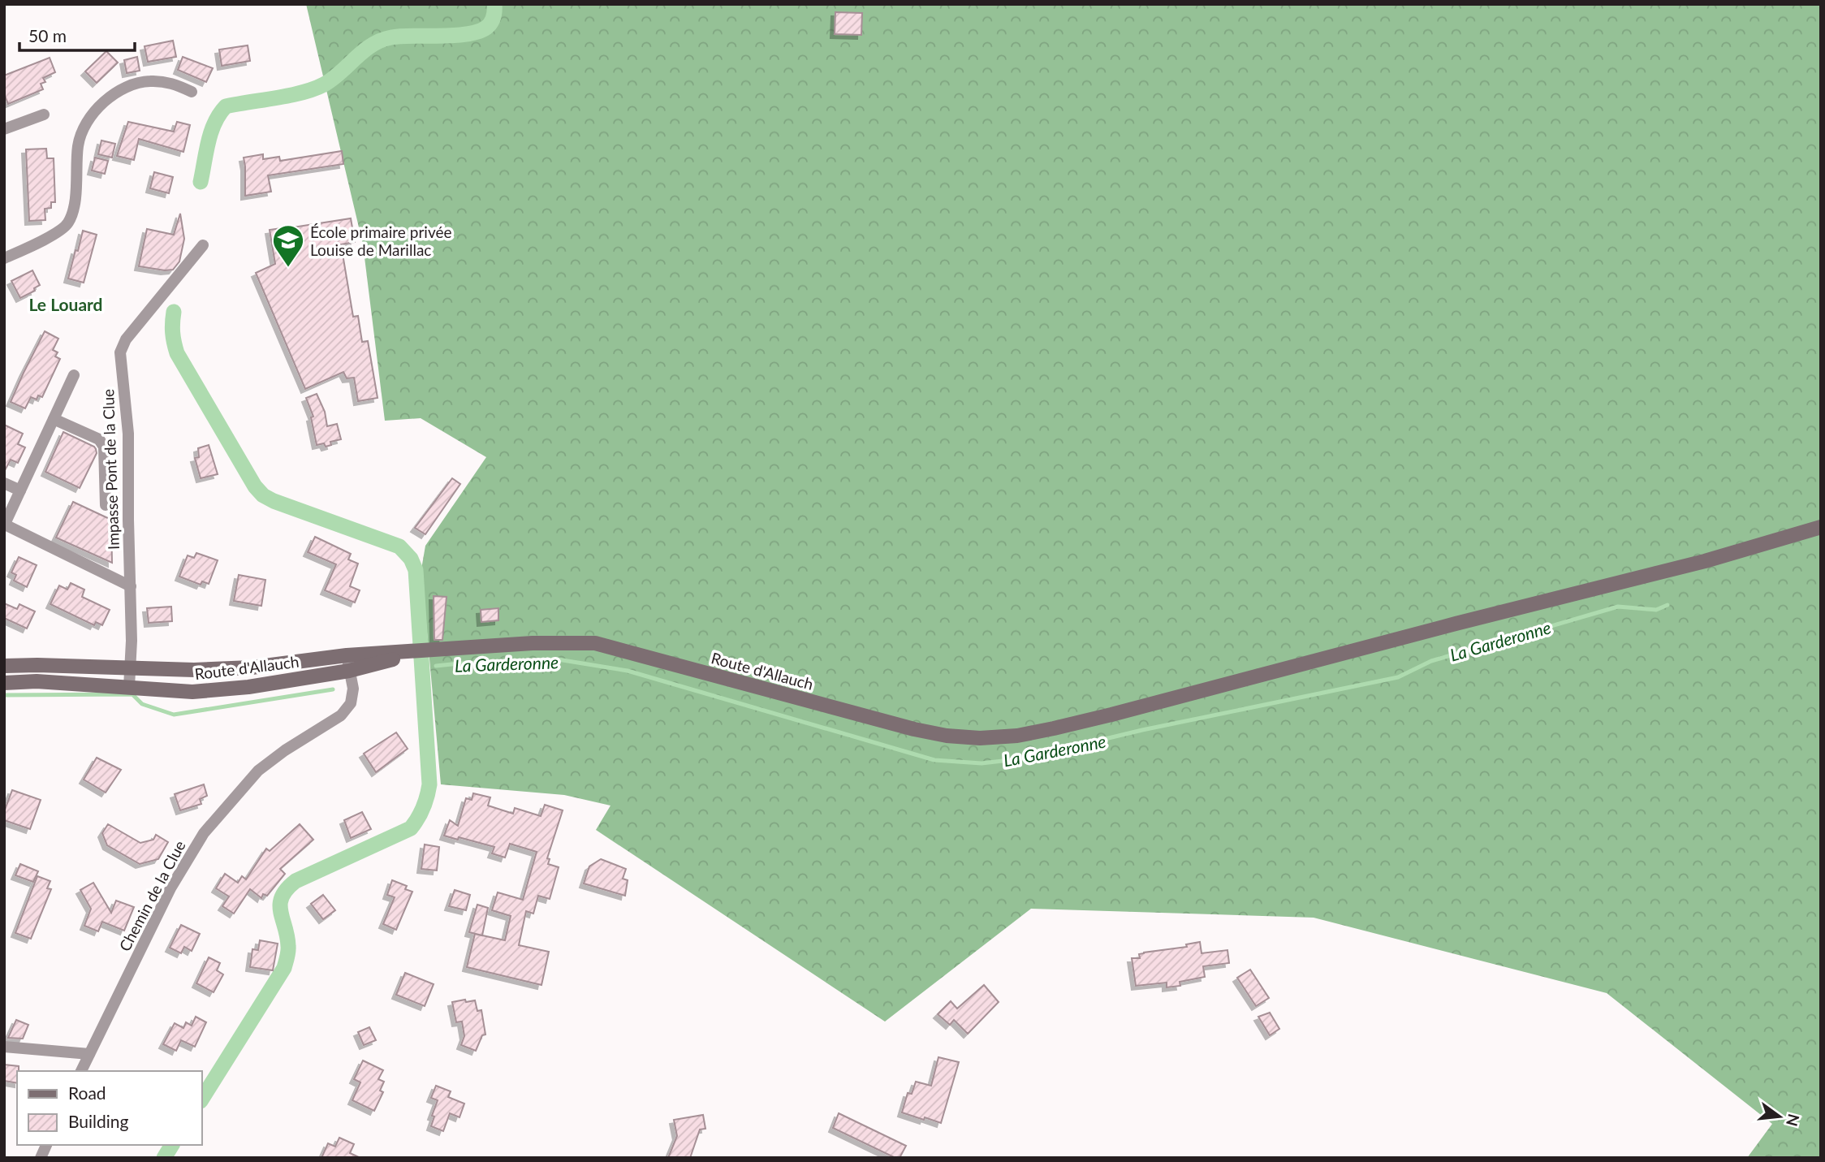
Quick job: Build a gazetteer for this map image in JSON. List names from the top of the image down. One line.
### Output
{"streets":{"main road":["Route d'Allauch"],"street":["Impasse Pont de la Clue","Chemin de la Clue"]},"crossings":[["Impasse Pont de la Clue","Route d'Allauch"],["Route d'Allauch","Chemin de la Clue"]],"districts":["Le Louard"],"water":["La Garderonne"],"places":{"school or university":["École primaire privée Louise de Marillac"]},"legend":["Road","Building"],"scale_bar":"50 m","north":"right"}
